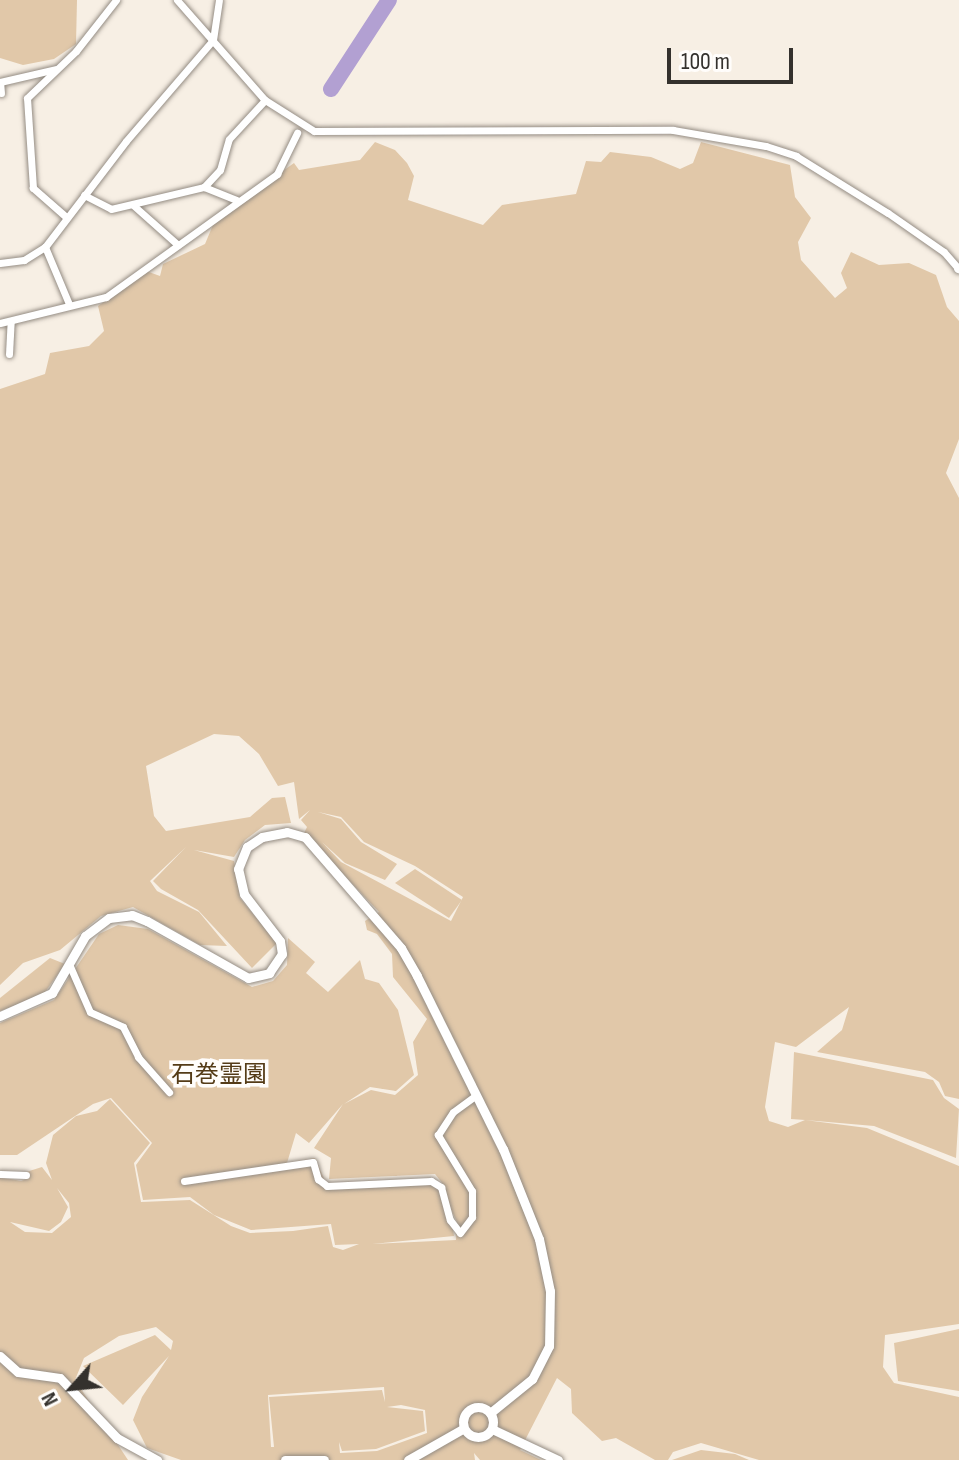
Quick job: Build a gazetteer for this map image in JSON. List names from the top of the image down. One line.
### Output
{"parks":["石巻霊園"],"scale_bar":"100 m","north":"bottom left"}
